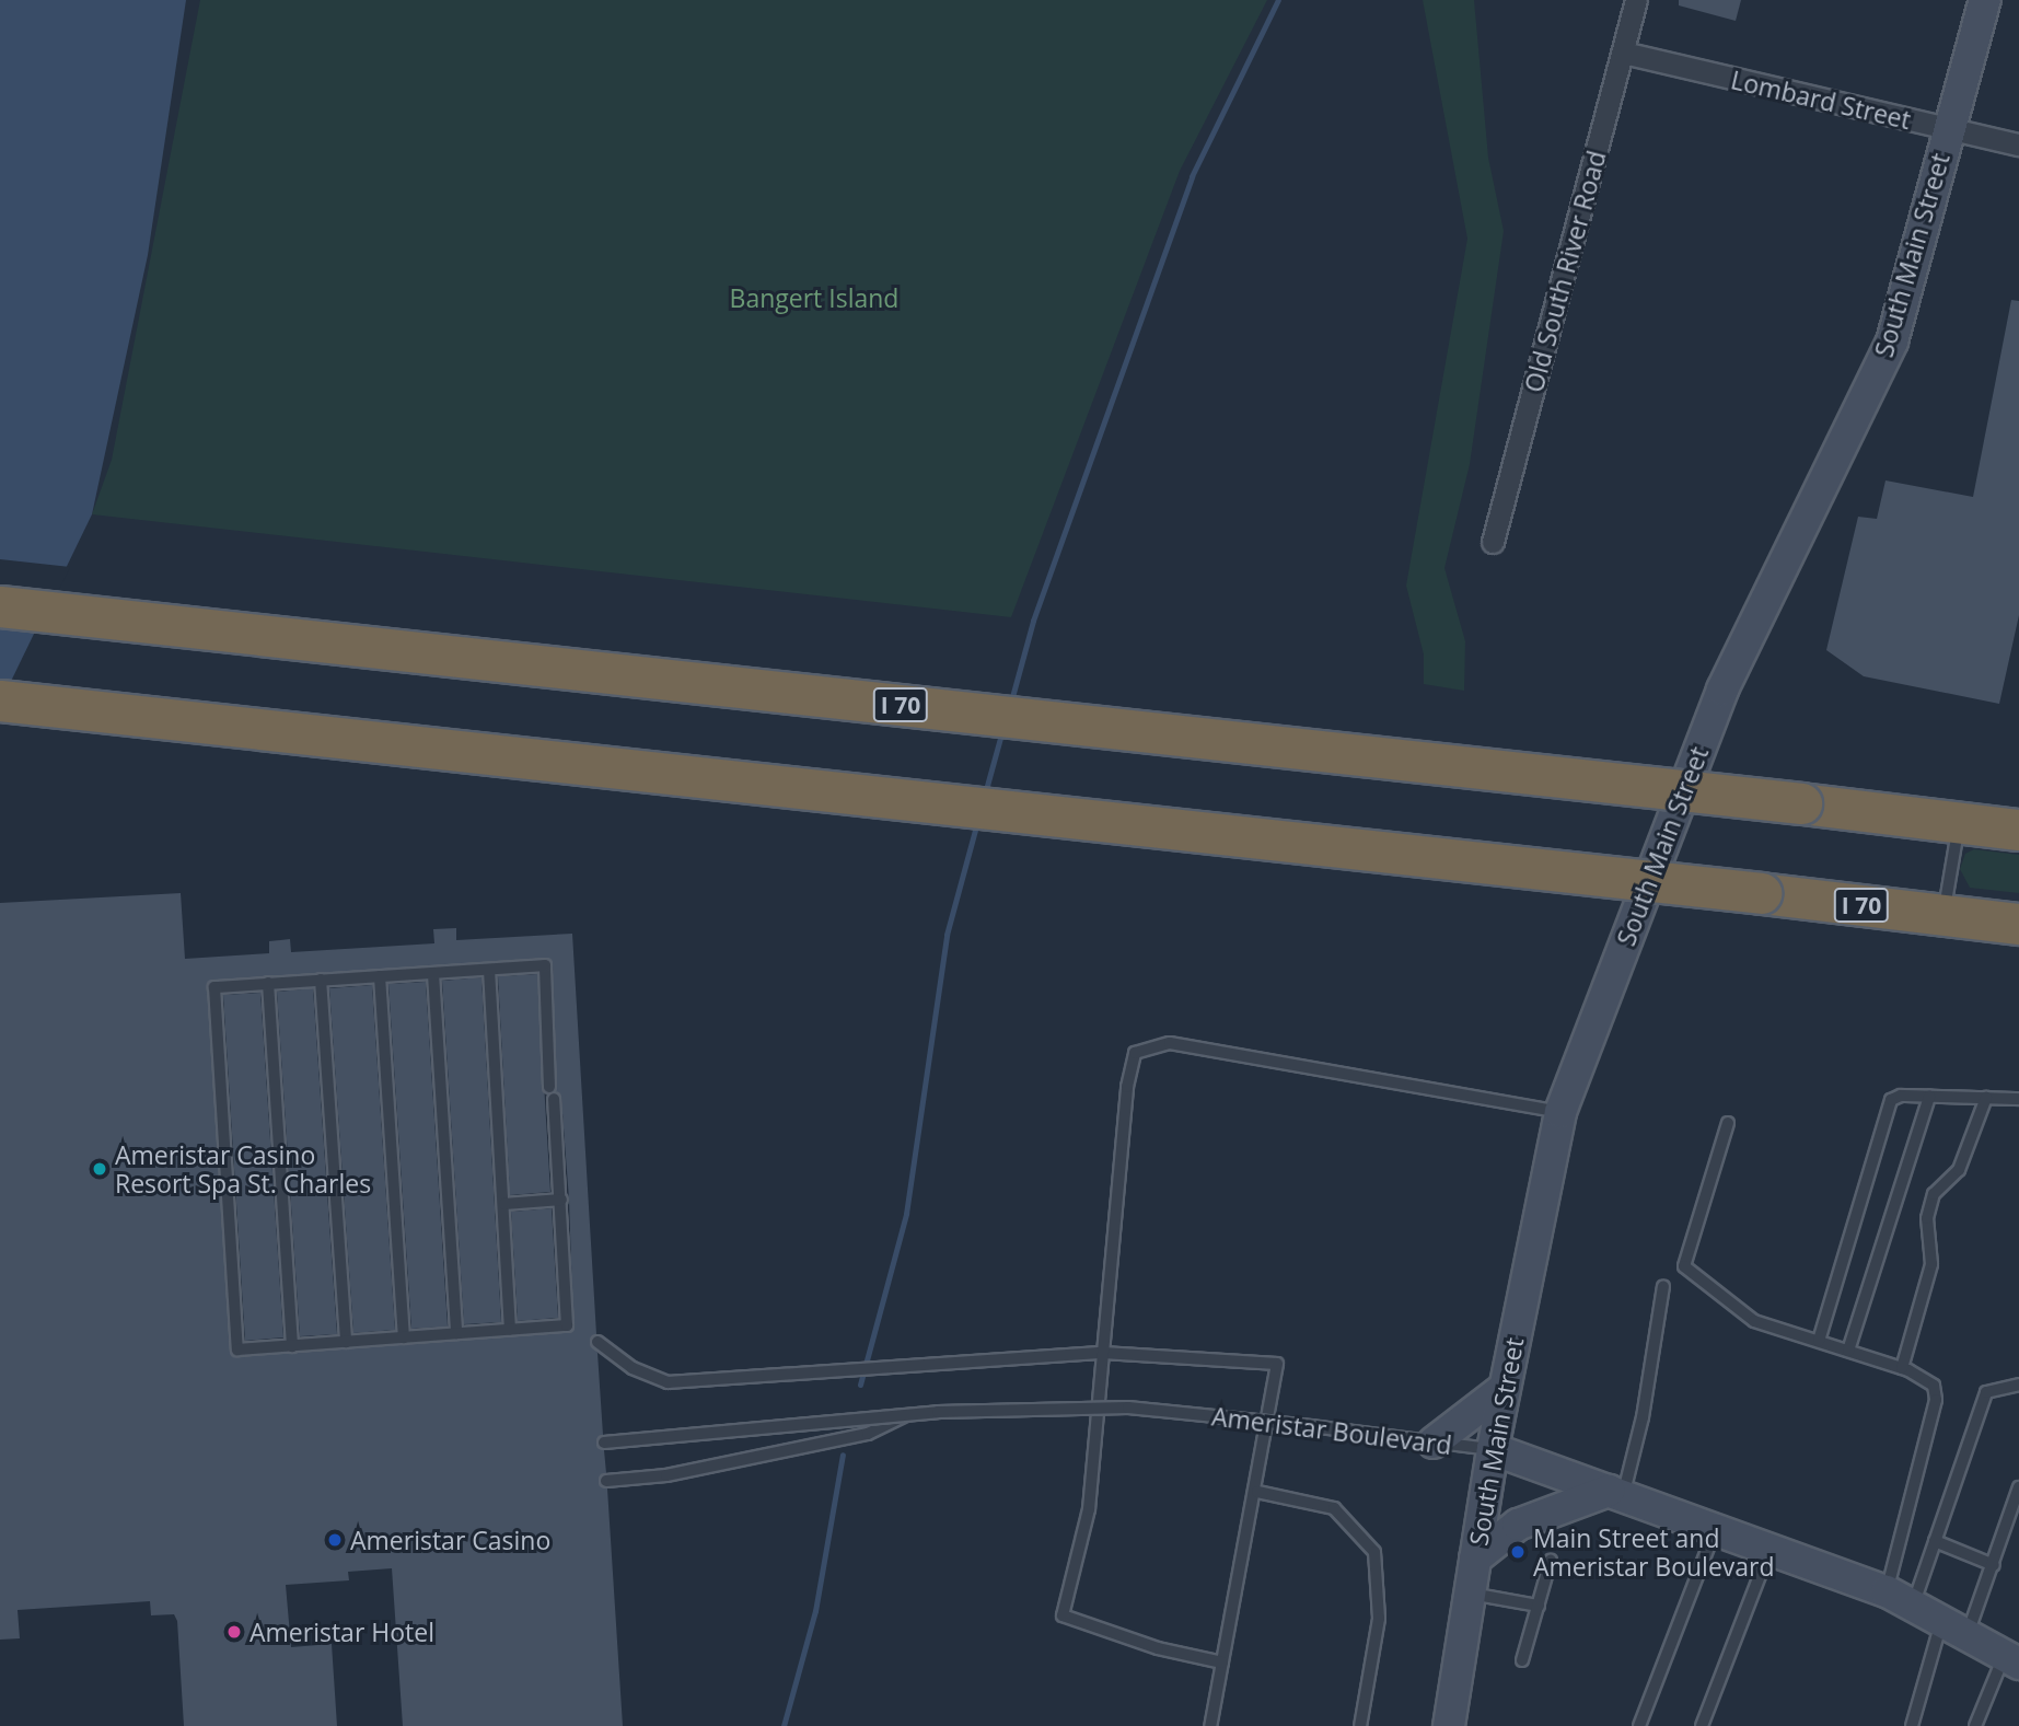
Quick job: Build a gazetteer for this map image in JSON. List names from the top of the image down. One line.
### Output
{"streets":{"highway":["I 70"],"street":["Lombard Street","South Main Street","Old South River Road","Ameristar Boulevard"]},"crossings":[["Lombard Street","South Main Street"],["Lombard Street","Old South River Road"],["South Main Street","Ameristar Boulevard"]],"parks":["Bangert Island"],"places":["Ameristar Casino Resort Spa St. Charles","Ameristar Casino","Main Street and Ameristar Boulevard","Ameristar Hotel"]}
